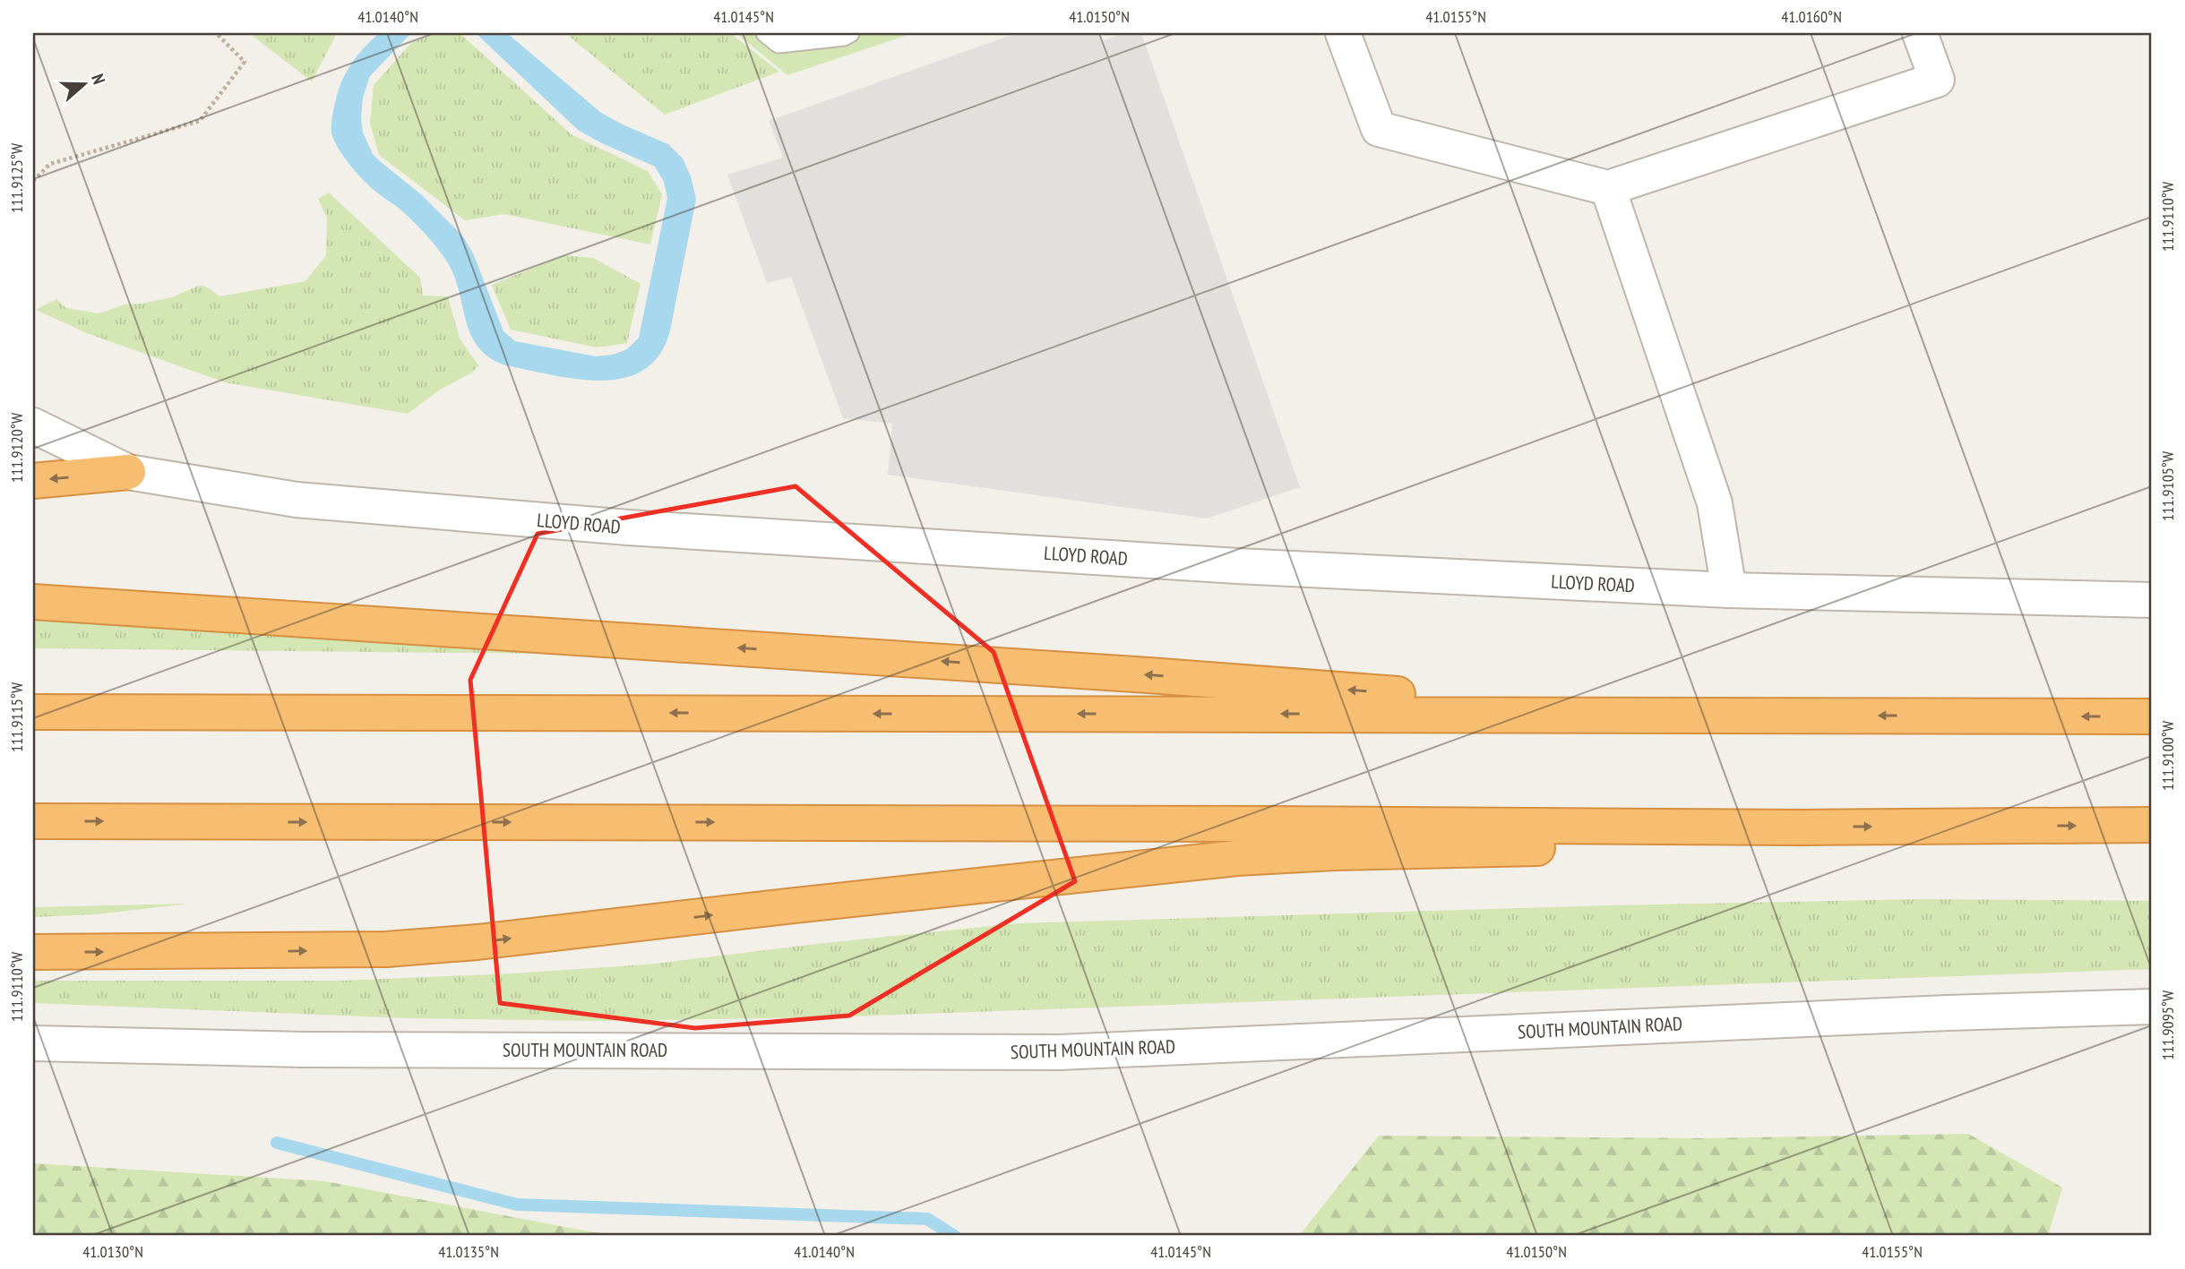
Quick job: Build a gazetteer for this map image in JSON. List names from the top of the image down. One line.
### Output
{"streets":{"street":["LLOYD ROAD","SOUTH MOUNTAIN ROAD"]},"north":"right","coordinates":["41.0140°N","41.0145°N","41.0150°N","41.0155°N","41.0160°N","111.9125°W","111.9110°W","111.9120°W","111.9105°W","111.9115°W","111.9100°W","111.9095°W","41.0130°N","41.0135°N"]}
